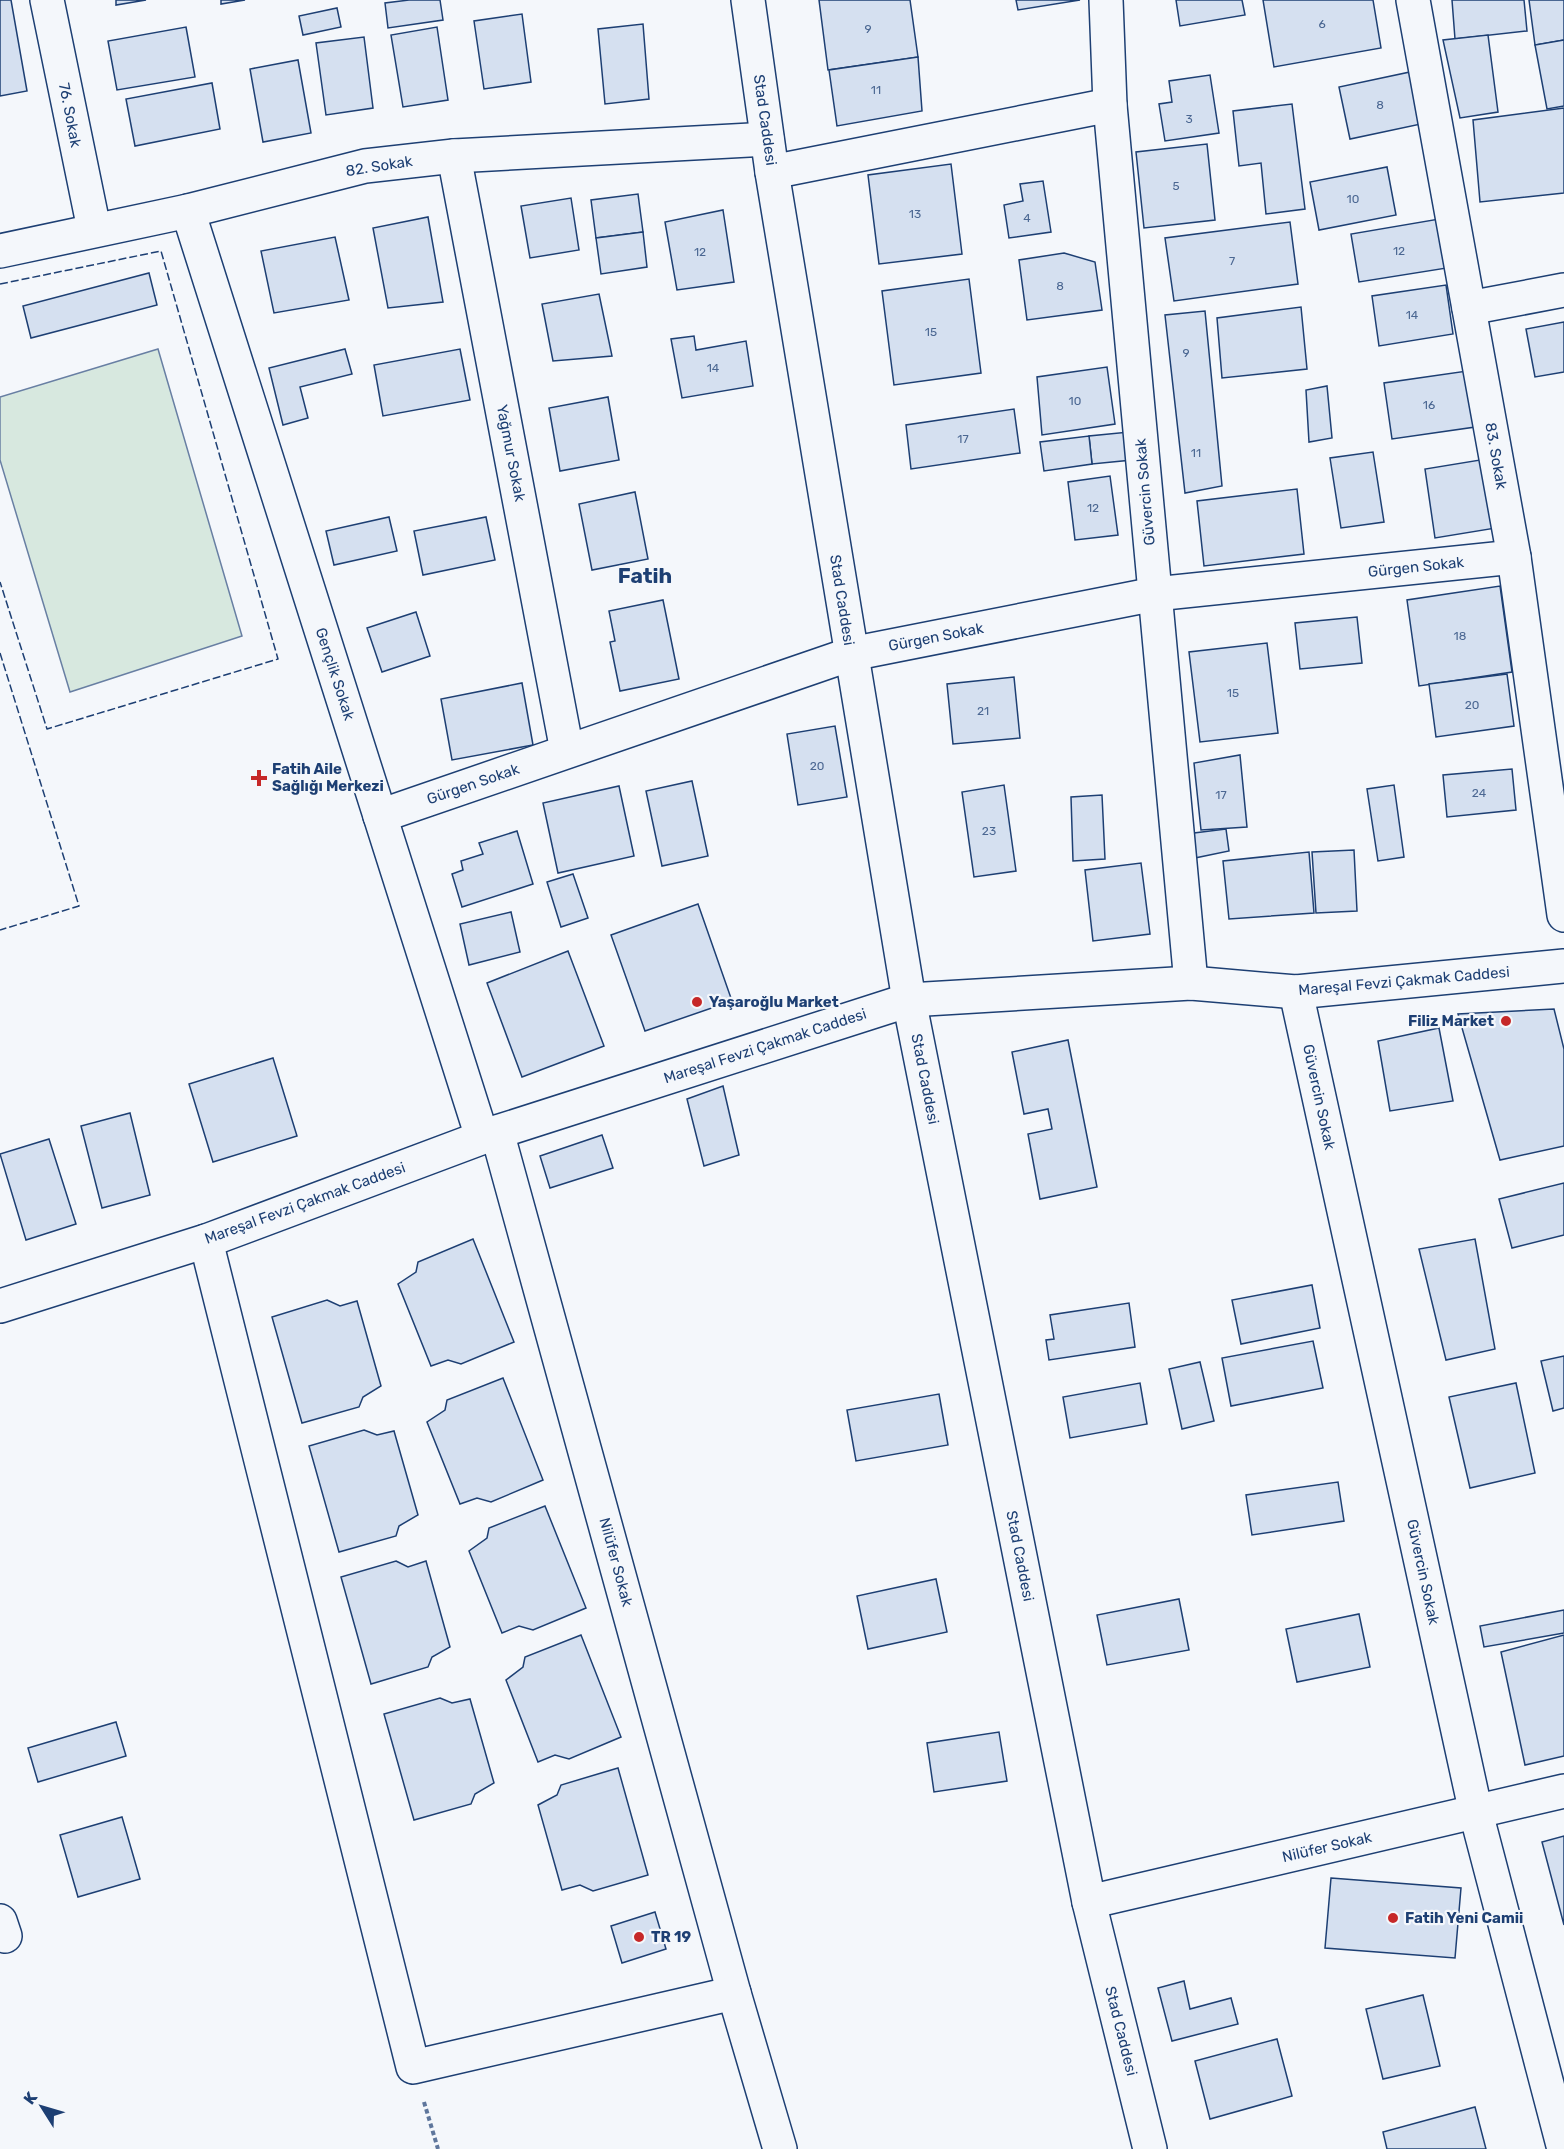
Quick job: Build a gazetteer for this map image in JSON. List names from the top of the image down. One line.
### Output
{"streets":{"street":["76. Sokak","Stad Caddesi","82. Sokak","Yağmur Sokak","83. Sokak","Güvercin Sokak","Gürgen Sokak","Gençlik Sokak","Mareşal Fevzi Çakmak Caddesi","Nilüfer Sokak"]},"crossings":[["76. Sokak","82. Sokak"],["Stad Caddesi","82. Sokak"],["Stad Caddesi","Gürgen Sokak"],["Stad Caddesi","Mareşal Fevzi Çakmak Caddesi"],["Stad Caddesi","Nilüfer Sokak"],["82. Sokak","Yağmur Sokak"],["82. Sokak","Gençlik Sokak"],["Yağmur Sokak","Gürgen Sokak"],["83. Sokak","Gürgen Sokak"],["Güvercin Sokak","Gürgen Sokak"],["Güvercin Sokak","Mareşal Fevzi Çakmak Caddesi"],["Güvercin Sokak","Nilüfer Sokak"],["Gürgen Sokak","Gençlik Sokak"],["Gençlik Sokak","Mareşal Fevzi Çakmak Caddesi"],["Gençlik Sokak","Nilüfer Sokak"],["Mareşal Fevzi Çakmak Caddesi","Nilüfer Sokak"]],"districts":["Fatih"],"places":{"health":["Fatih Aile Sağlığı Merkezi"],"other":["Yaşaroğlu Market","Filiz Market","Fatih Yeni Camii","TR 19"]},"house_numbers":["6","9","11","8","3","5","10","13","4","12","12","7","8","14","15","9","14","10","16","17","11","12","18","15","20","21","20","24","17","23"],"north":"top left"}
